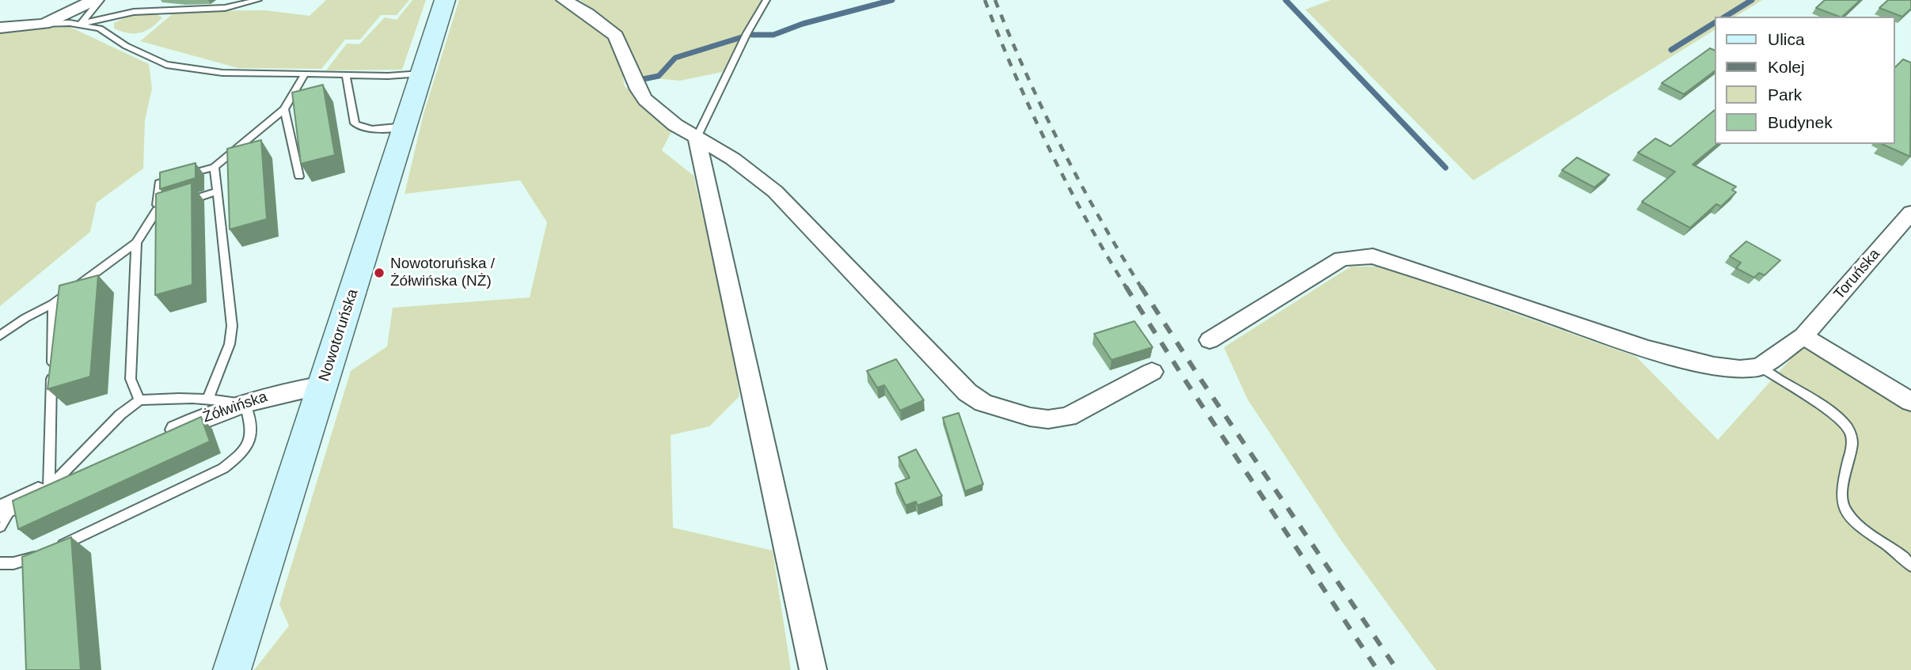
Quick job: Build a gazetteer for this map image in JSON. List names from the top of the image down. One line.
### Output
{"streets":{"main road":["Nowotoruńska"],"street":["Toruńska","Żółwińska"]},"crossings":[["Nowotoruńska","Żółwińska"]],"places":["Nowotoruńska / Żółwińska (NŻ)"],"legend":["Ulica","Kolej","Park","Budynek"]}
